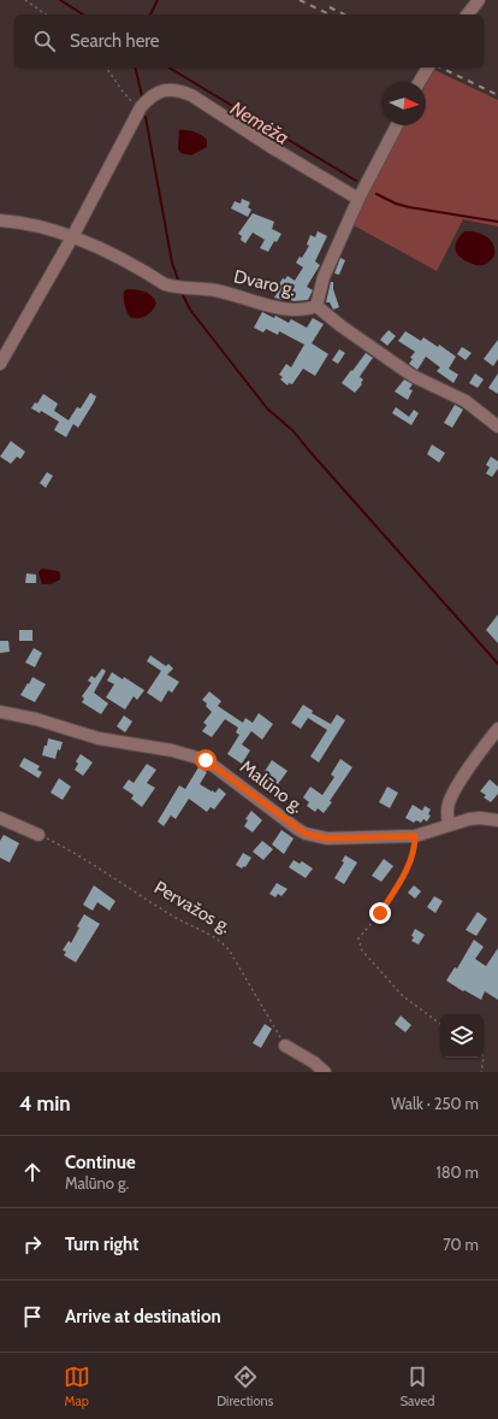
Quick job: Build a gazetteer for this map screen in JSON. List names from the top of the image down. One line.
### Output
{"streets":{"street":["Dvaro g.","Malūno g."],"path":["Pervažos g."]},"water":["Nemėža"],"north":"right","page":{"search":"Search here","heading":["4 min","Walk · 250 m"],"list":[["Continue","Malūno g.","180 m"],["Turn right","70 m"],"Arrive at destination"],"nav":["Map","Directions","Saved"]}}
